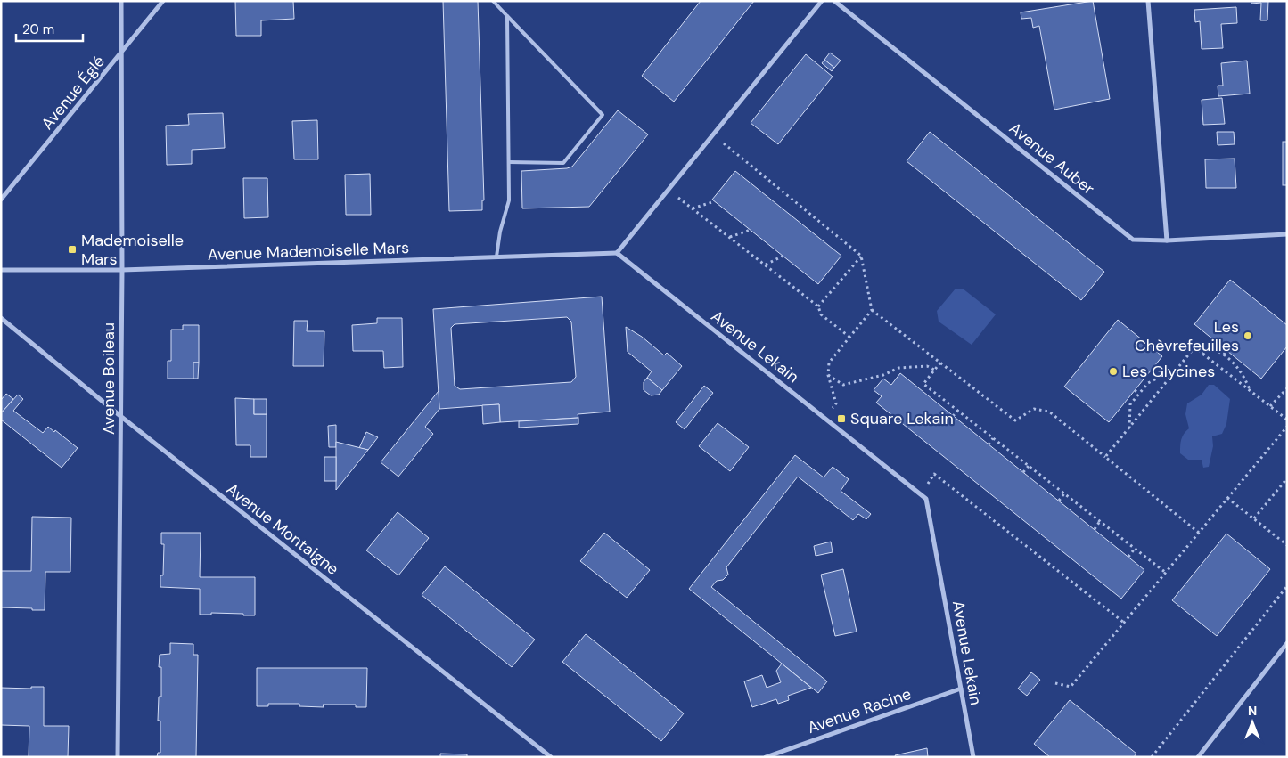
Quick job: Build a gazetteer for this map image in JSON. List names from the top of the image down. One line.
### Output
{"streets":{"street":["Avenue Églé","Avenue Auber","Avenue Mademoiselle Mars","Avenue Lekain","Avenue Boileau","Avenue Montaigne","Avenue Racine"]},"crossings":[["Avenue Églé","Avenue Boileau"],["Avenue Mademoiselle Mars","Avenue Lekain"],["Avenue Mademoiselle Mars","Avenue Boileau"],["Avenue Lekain","Avenue Racine"],["Avenue Boileau","Avenue Montaigne"]],"places":{"transit":["Mademoiselle Mars","Square Lekain"],"other":["Les Chèvrefeuilles","Les Glycines"]},"scale_bar":"20 m","north":"top"}
